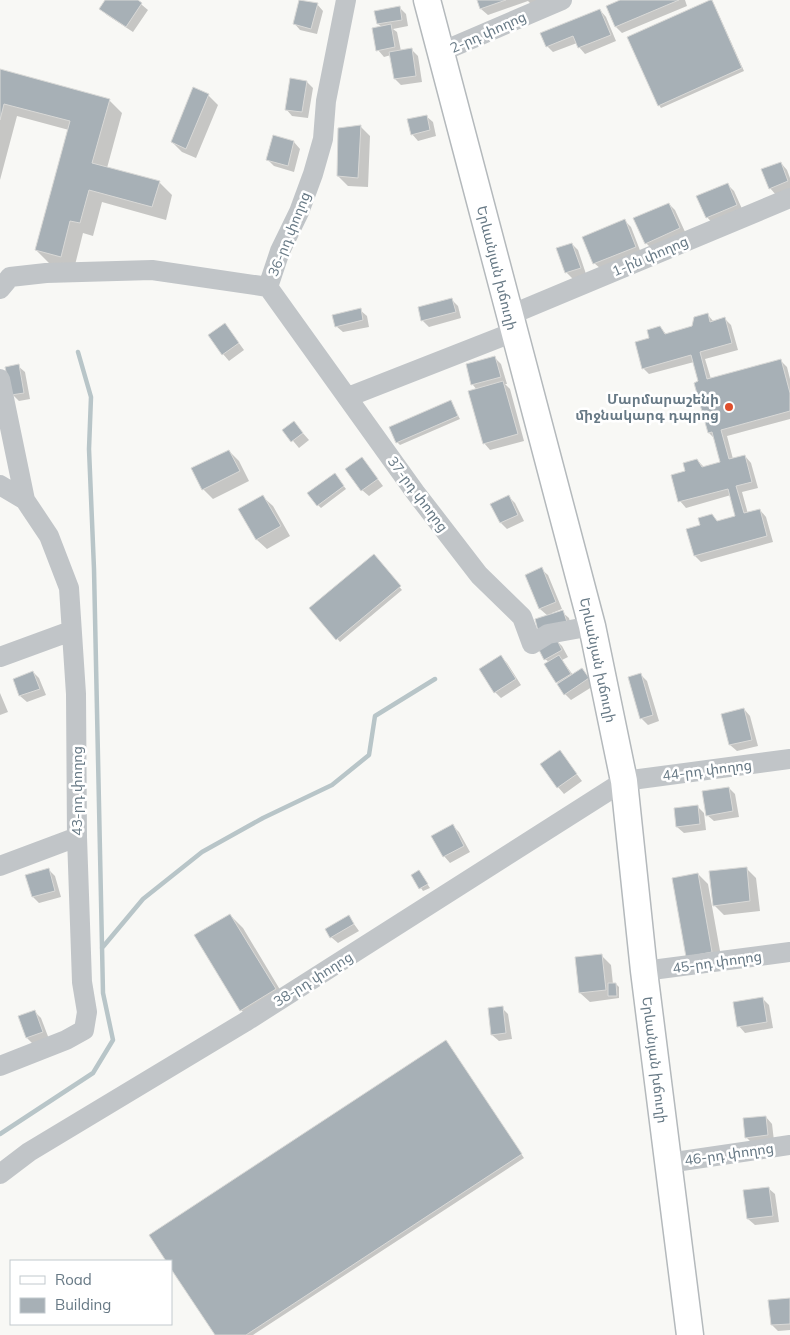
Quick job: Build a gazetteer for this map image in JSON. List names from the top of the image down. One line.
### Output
{"streets":{"main road":["Երևանյան խճուղի"],"street":["2-րդ փողոց","36-րդ փողոց","1-ին փողոց","37-րդ փողոց","44-րդ փողոց","43-րդ փողոց","45-րդ փողոց","38-րդ փողոց","46-րդ փողոց"]},"crossings":[["2-րդ փողոց","Երևանյան խճուղի"],["36-րդ փողոց","37-րդ փողոց"],["1-ին փողոց","Երևանյան խճուղի"],["1-ին փողոց","37-րդ փողոց"],["Երևանյան խճուղի","37-րդ փողոց"],["Երևանյան խճուղի","44-րդ փողոց"],["Երևանյան խճուղի","45-րդ փողոց"],["Երևանյան խճուղի","38-րդ փողոց"],["Երևանյան խճուղի","46-րդ փողոց"],["44-րդ փողոց","38-րդ փողոց"]],"places":["Մարմարաշենի միջնակարգ դպրոց"],"legend":["Road","Building"]}
